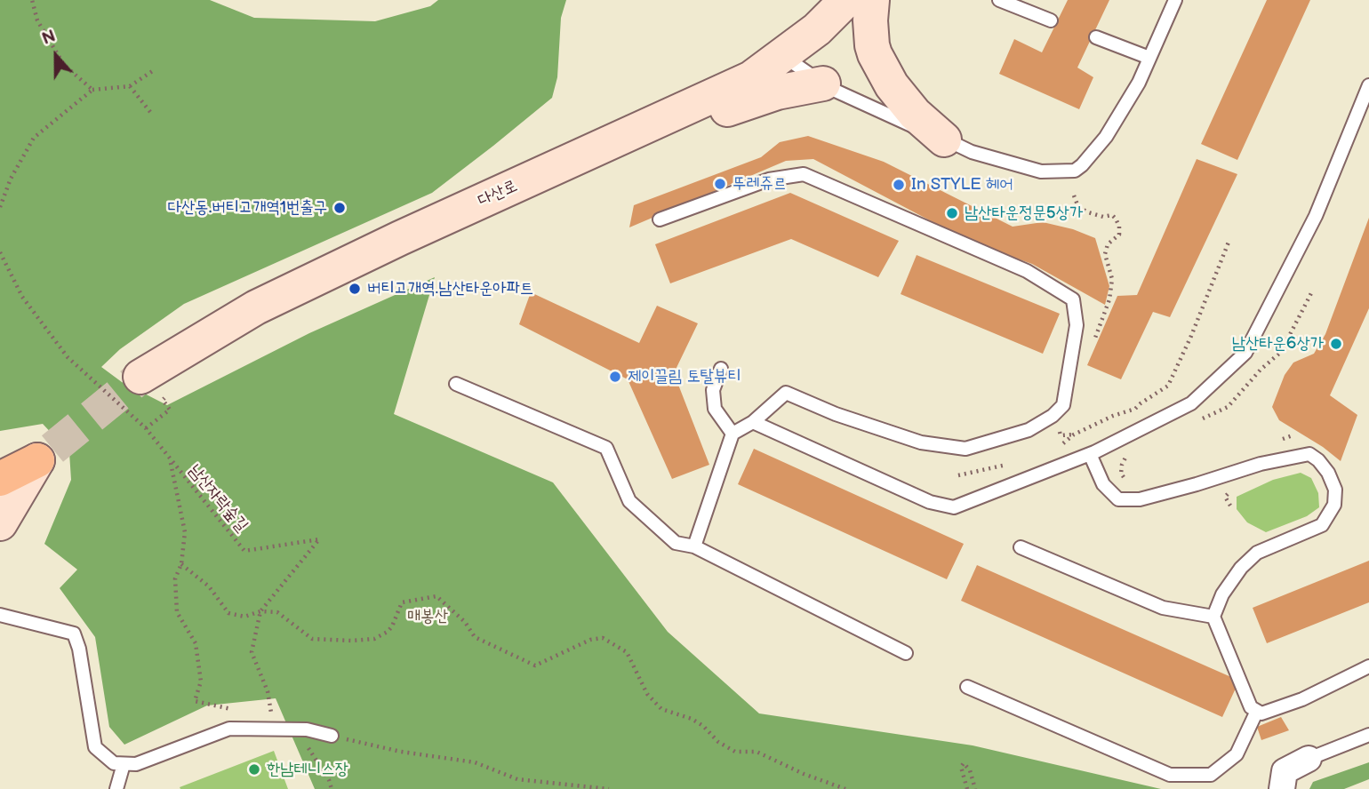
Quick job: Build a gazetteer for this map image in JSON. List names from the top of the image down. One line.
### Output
{"streets":{"main road":["다산로"],"path":["남산자락숲길"]},"parks":["매봉산"],"places":["뚜레쥬르","In STYLE 헤어","다산동.버티고개역1번출구","남산타운정문5상가","버티고개역.남산타운아파트","남산타운6상가","제이끌림 토탈뷰티","한남테니스장"],"north":"top"}
